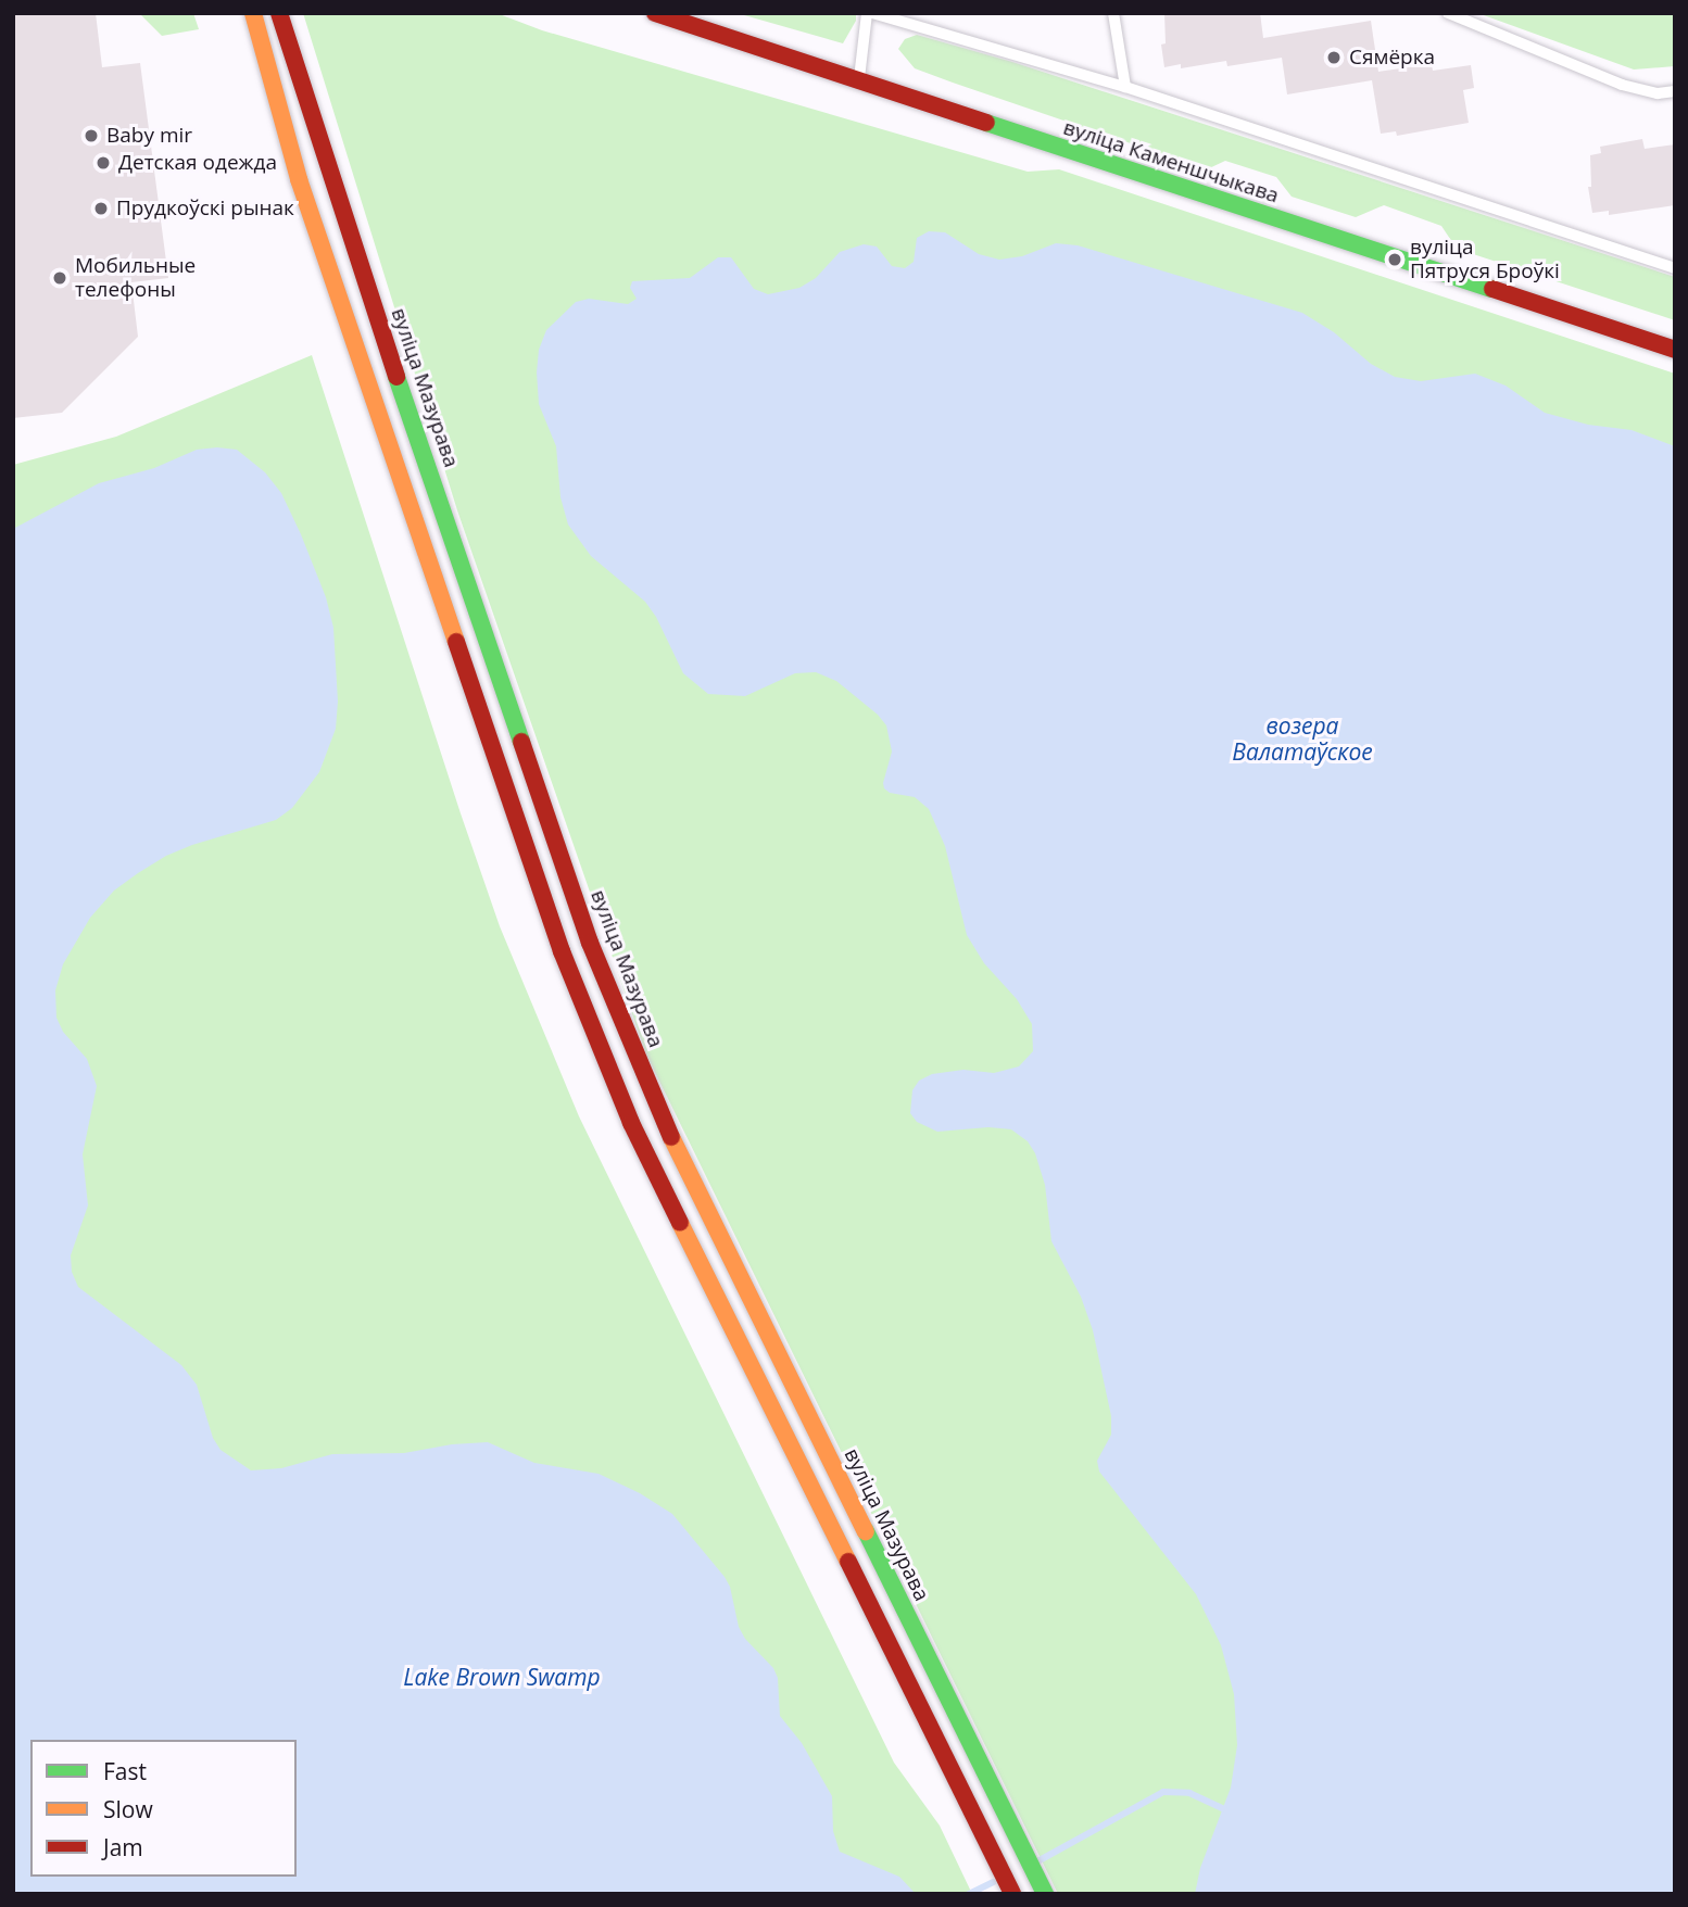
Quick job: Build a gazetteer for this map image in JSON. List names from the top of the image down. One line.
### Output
{"streets":{"main road":["вуліца Каменшчыкава","вуліца Мазурава"]},"water":["возера Валатаўское","Lake Brown Swamp"],"places":["Сямёрка","Baby mir","Детская одежда","Прудкоўскі рынак","вуліца Пятруся Броўкі","Мобильные телефоны"],"legend":["Fast","Slow","Jam"]}
